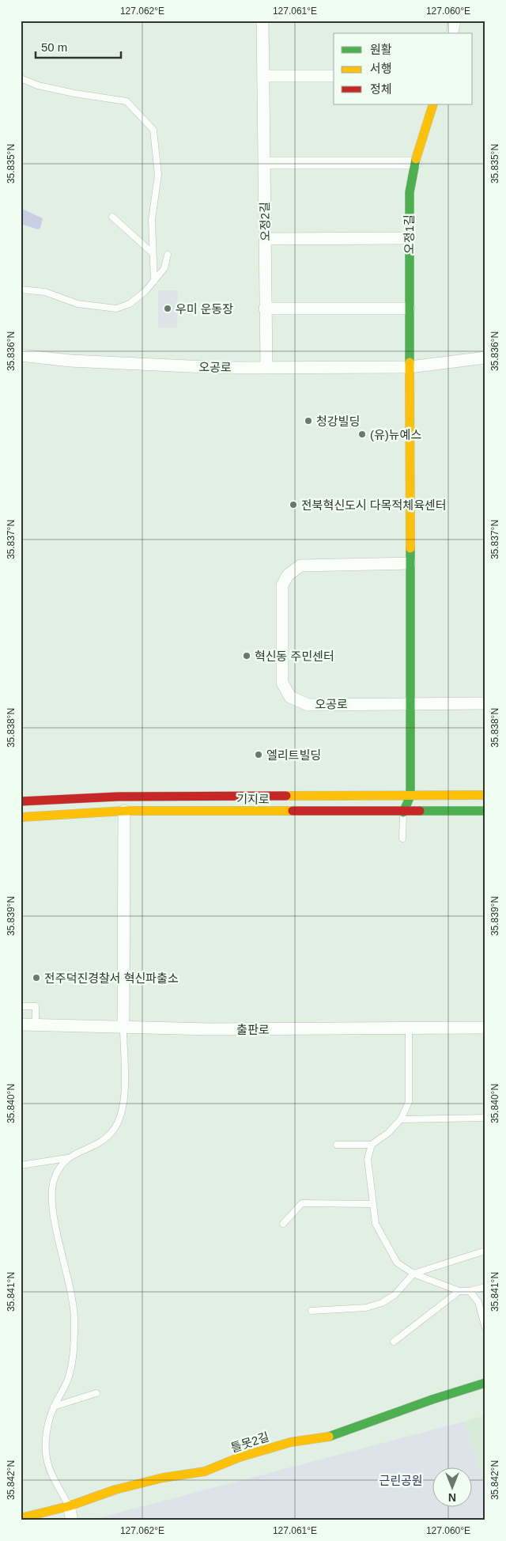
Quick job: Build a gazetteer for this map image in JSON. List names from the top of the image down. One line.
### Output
{"streets":{"street":["오정2길","오정1길","오공로","기지로","출판로","틀못2길"]},"crossings":[["오정2길","오공로"],["오정1길","오공로"]],"parks":["근린공원"],"places":["우미 운동장","청강빌딩","(유)뉴예스","전북혁신도시 다목적체육센터","혁신동 주민센터","엘리트빌딩","전주덕진경찰서 혁신파출소"],"legend":["원활","서행","정체"],"scale_bar":"50 m","north":"bottom","coordinates":["127.062°E","127.061°E","127.060°E","35.835°N","35.836°N","35.837°N","35.838°N","35.839°N","35.840°N","35.841°N","35.842°N"]}
